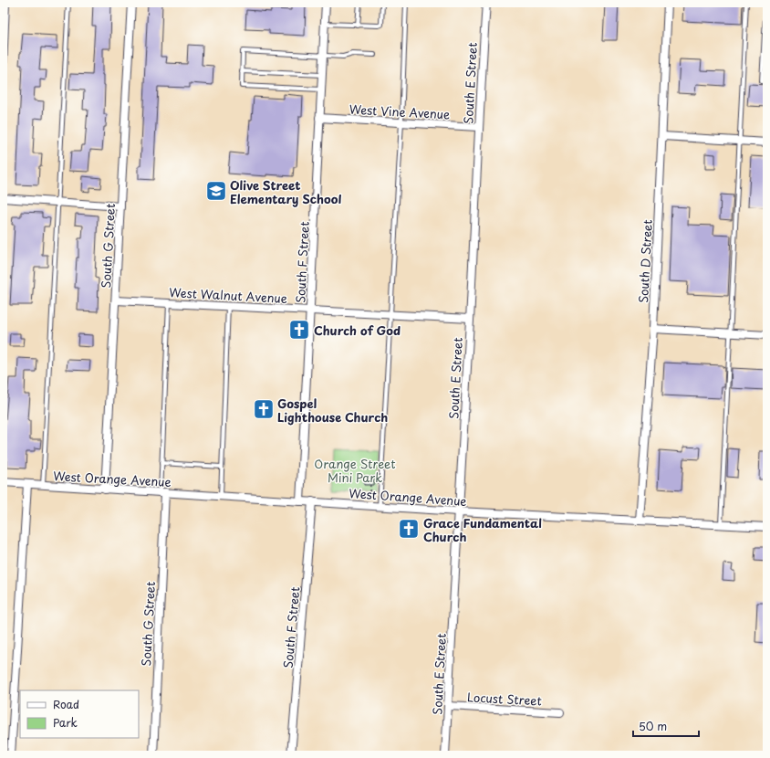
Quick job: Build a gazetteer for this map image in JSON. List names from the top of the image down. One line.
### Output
{"streets":{"street":["South E Street","West Vine Avenue","South G Street","South D Street","South F Street","West Walnut Avenue","West Orange Avenue","Locust Street"]},"crossings":[["South E Street","West Vine Avenue"],["South E Street","West Walnut Avenue"],["South E Street","West Orange Avenue"],["South E Street","Locust Street"],["West Vine Avenue","South F Street"],["South G Street","West Walnut Avenue"],["South G Street","West Orange Avenue"],["South D Street","West Orange Avenue"],["South F Street","West Walnut Avenue"],["South F Street","West Orange Avenue"]],"parks":["Orange Street Mini Park"],"places":{"school or university":["Olive Street Elementary School"],"church":["Church of God","Gospel Lighthouse Church","Grace Fundamental Church"]},"legend":["Road","Park"],"scale_bar":"50 m"}
